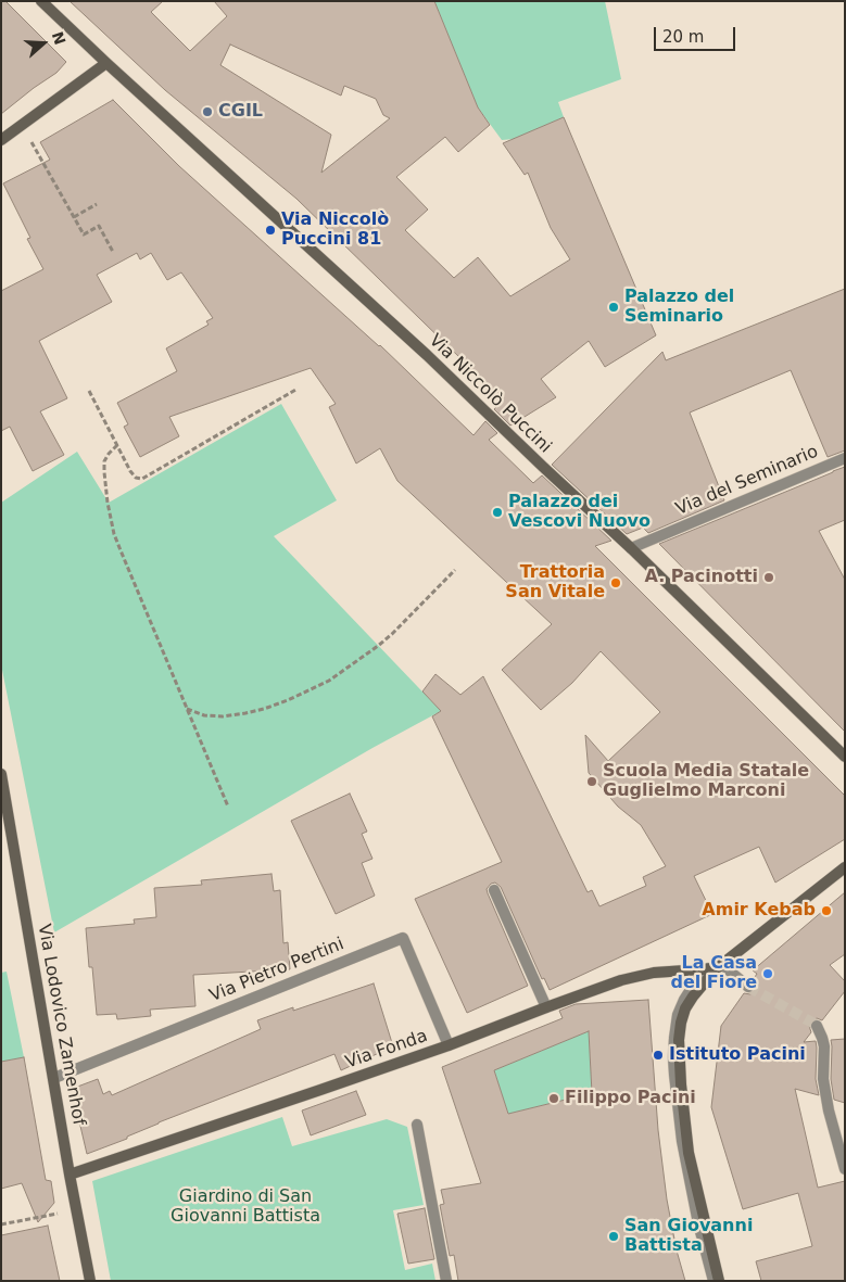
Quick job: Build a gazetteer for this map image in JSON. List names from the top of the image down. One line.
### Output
{"streets":{"street":["Via Niccolò Puccini","Via del Seminario","Via Pietro Pertini","Via Lodovico Zamenhof","Via Fonda"]},"crossings":[["Via Niccolò Puccini","Via del Seminario"],["Via Pietro Pertini","Via Lodovico Zamenhof"],["Via Pietro Pertini","Via Fonda"],["Via Lodovico Zamenhof","Via Fonda"]],"parks":["Giardino di San Giovanni Battista"],"places":["CGIL","Via Niccolò Puccini 81","Palazzo del Seminario","Palazzo dei Vescovi Nuovo","A. Pacinotti","Trattoria San Vitale","Scuola Media Statale Guglielmo Marconi","Amir Kebab","La Casa del Fiore","Istituto Pacini","Filippo Pacini","San Giovanni Battista"],"scale_bar":"20 m","north":"right"}
